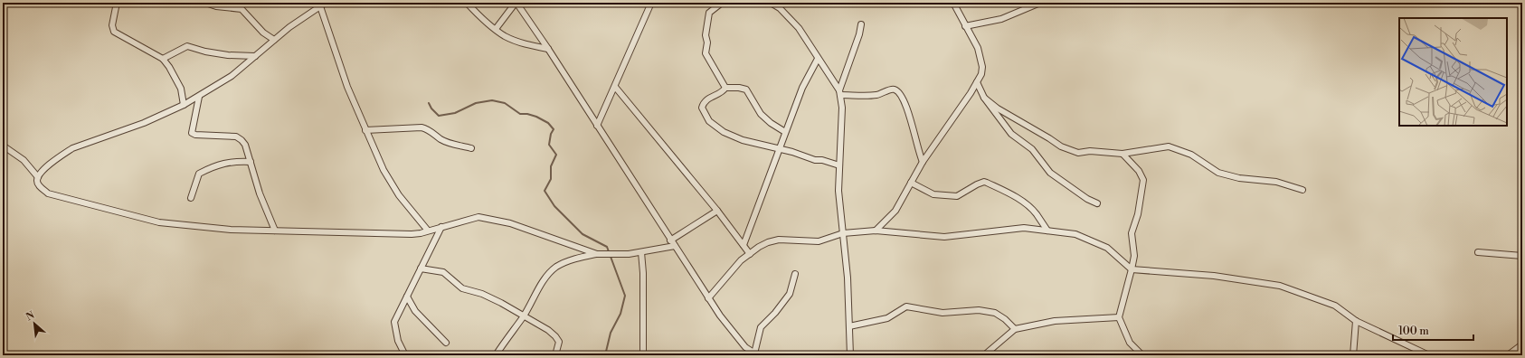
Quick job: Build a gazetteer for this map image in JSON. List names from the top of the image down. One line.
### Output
{"scale_bar":"100 m","north":"top left"}
